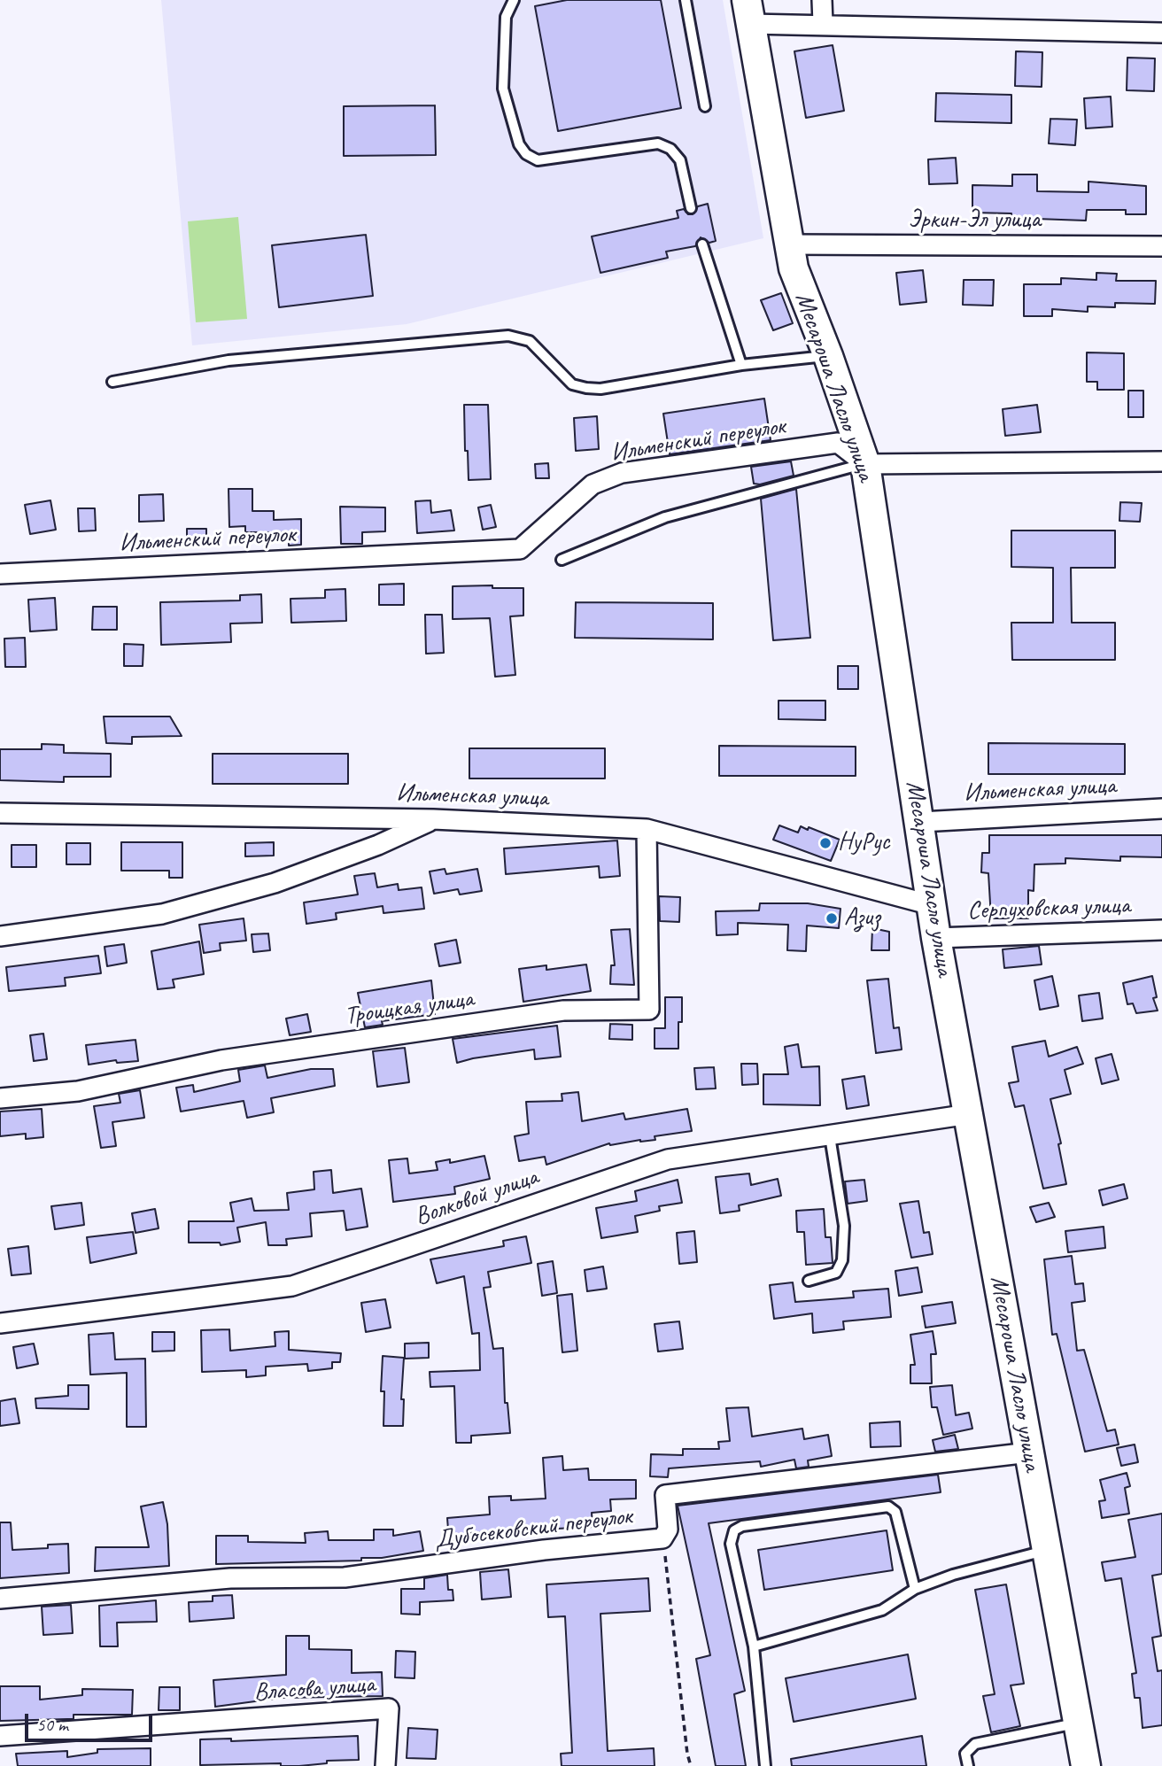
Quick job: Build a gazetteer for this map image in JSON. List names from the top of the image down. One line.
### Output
{"streets":{"street":["Эркин-Эл улица","Месароша Ласло улица","Ильменский переулок","Ильменская улица","Серпуховская улица","Троицкая улица","Волковой улица","Дубосековский переулок","Власова улица"]},"crossings":[["Эркин-Эл улица","Месароша Ласло улица"],["Месароша Ласло улица","Ильменский переулок"],["Месароша Ласло улица","Ильменская улица"],["Месароша Ласло улица","Серпуховская улица"],["Месароша Ласло улица","Волковой улица"],["Месароша Ласло улица","Дубосековский переулок"],["Ильменская улица","Троицкая улица"]],"places":["НуРус","Азиз"],"scale_bar":"50 m"}
